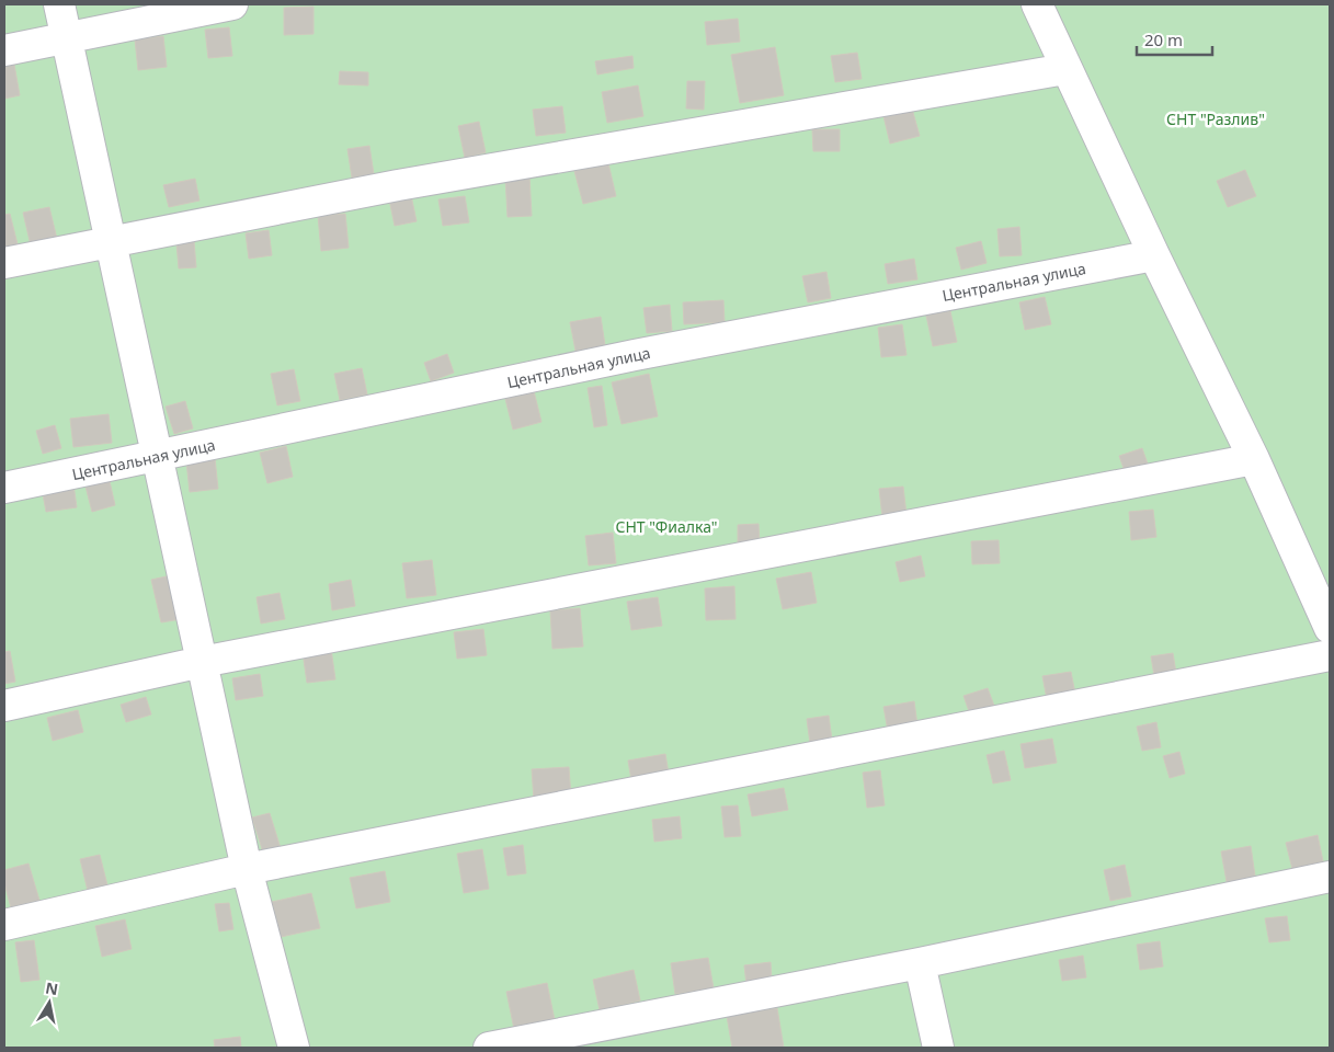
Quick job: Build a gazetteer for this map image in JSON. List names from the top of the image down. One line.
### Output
{"streets":{"street":["Центральная улица"]},"parks":["СНТ \"Разлив\"","СНТ \"Фиалка\""],"scale_bar":"20 m","north":"top"}
